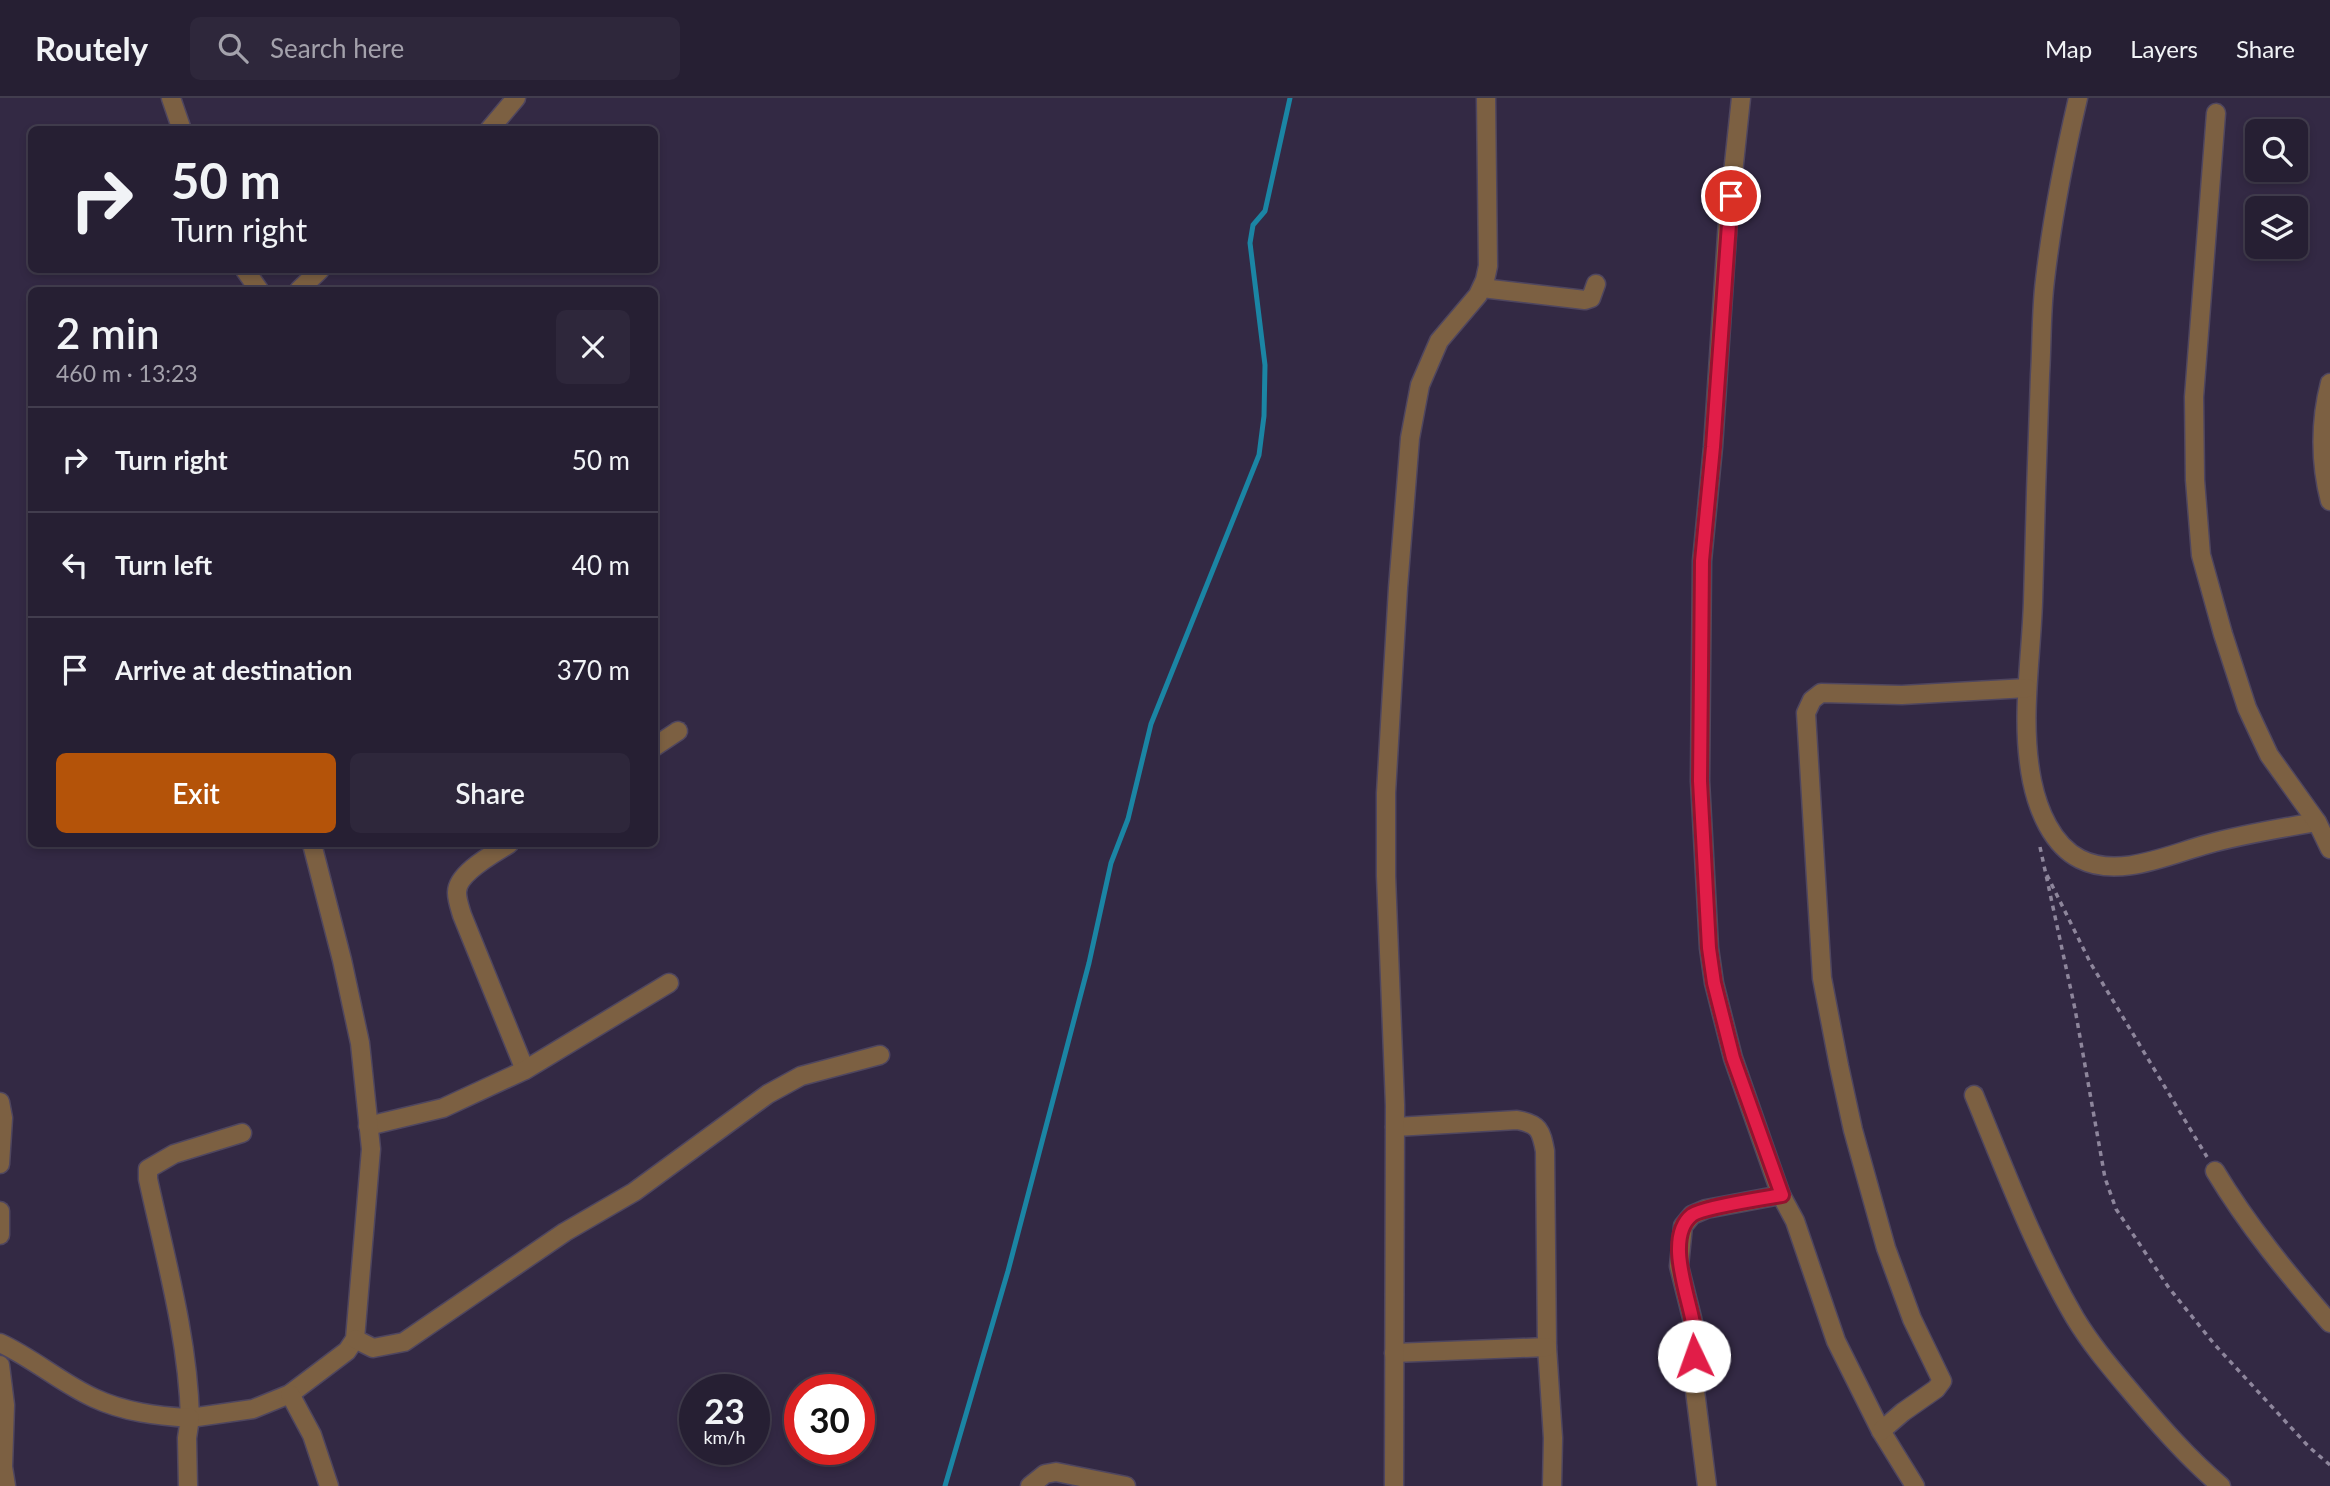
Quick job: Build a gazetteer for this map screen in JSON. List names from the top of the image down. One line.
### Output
{"page":{"header":"Routely","search":"Search here","nav":["Map","Layers","Share"],"turn":["50 m","Turn right"],"heading":["2 min","460 m · 13:23"],"list":[{"name":"Turn right","value":"50 m"},{"name":"Turn left","value":"40 m"},{"name":"Arrive at destination","value":"370 m"}],"buttons":["Exit","Share"],"speed":"23 km/h","limit":"30"}}
